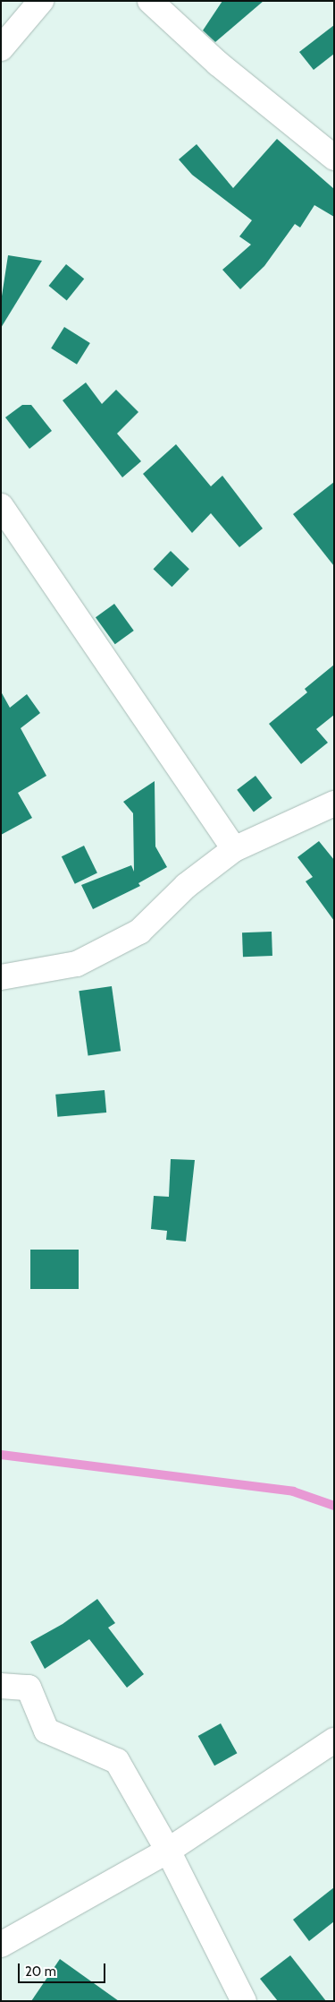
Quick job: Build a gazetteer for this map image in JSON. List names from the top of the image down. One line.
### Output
{"scale_bar":"20 m"}
